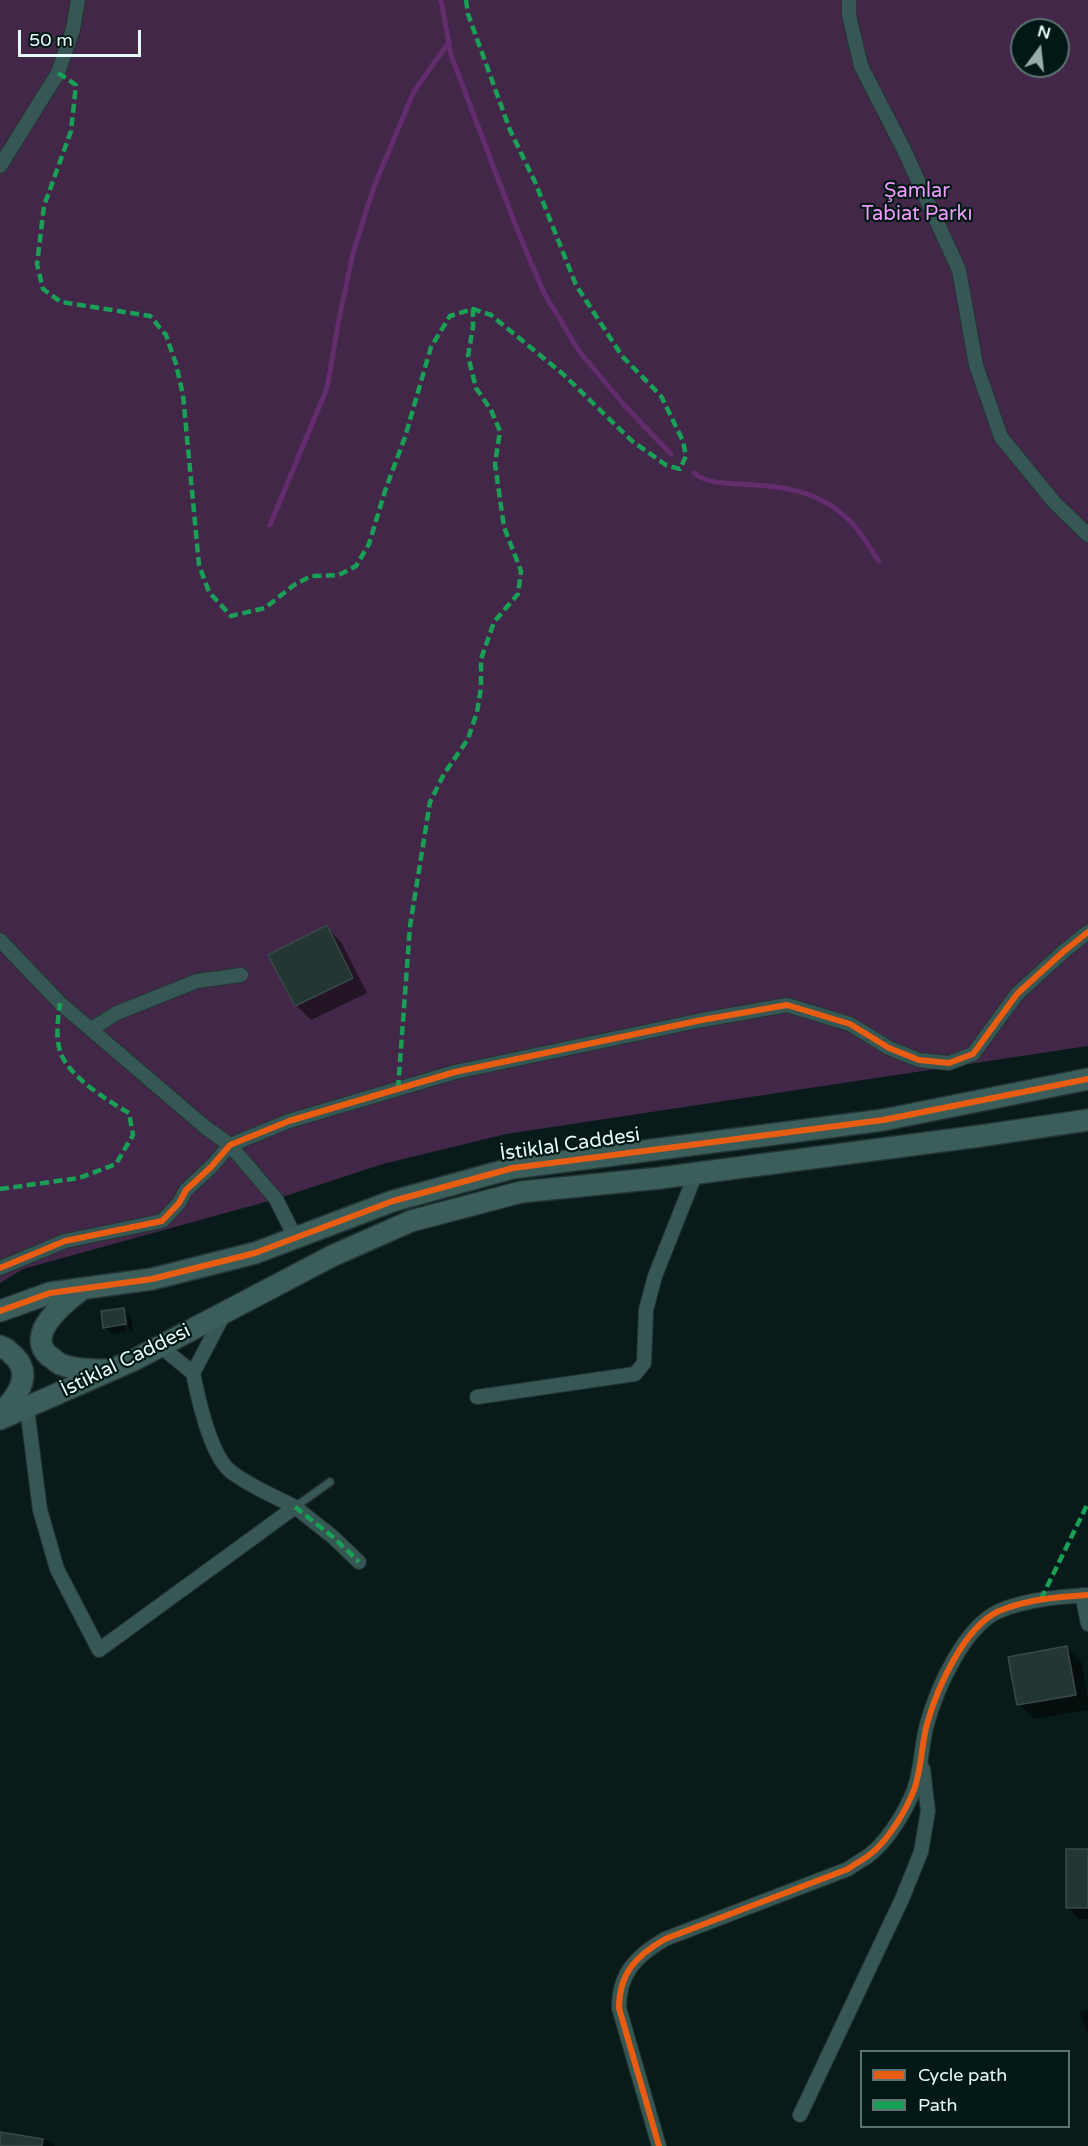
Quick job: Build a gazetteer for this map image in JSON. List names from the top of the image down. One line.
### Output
{"streets":{"main road":["İstiklal Caddesi"]},"parks":["Şamlar Tabiat Parkı"],"legend":["Cycle path","Path"],"scale_bar":"50 m","north":"top"}
